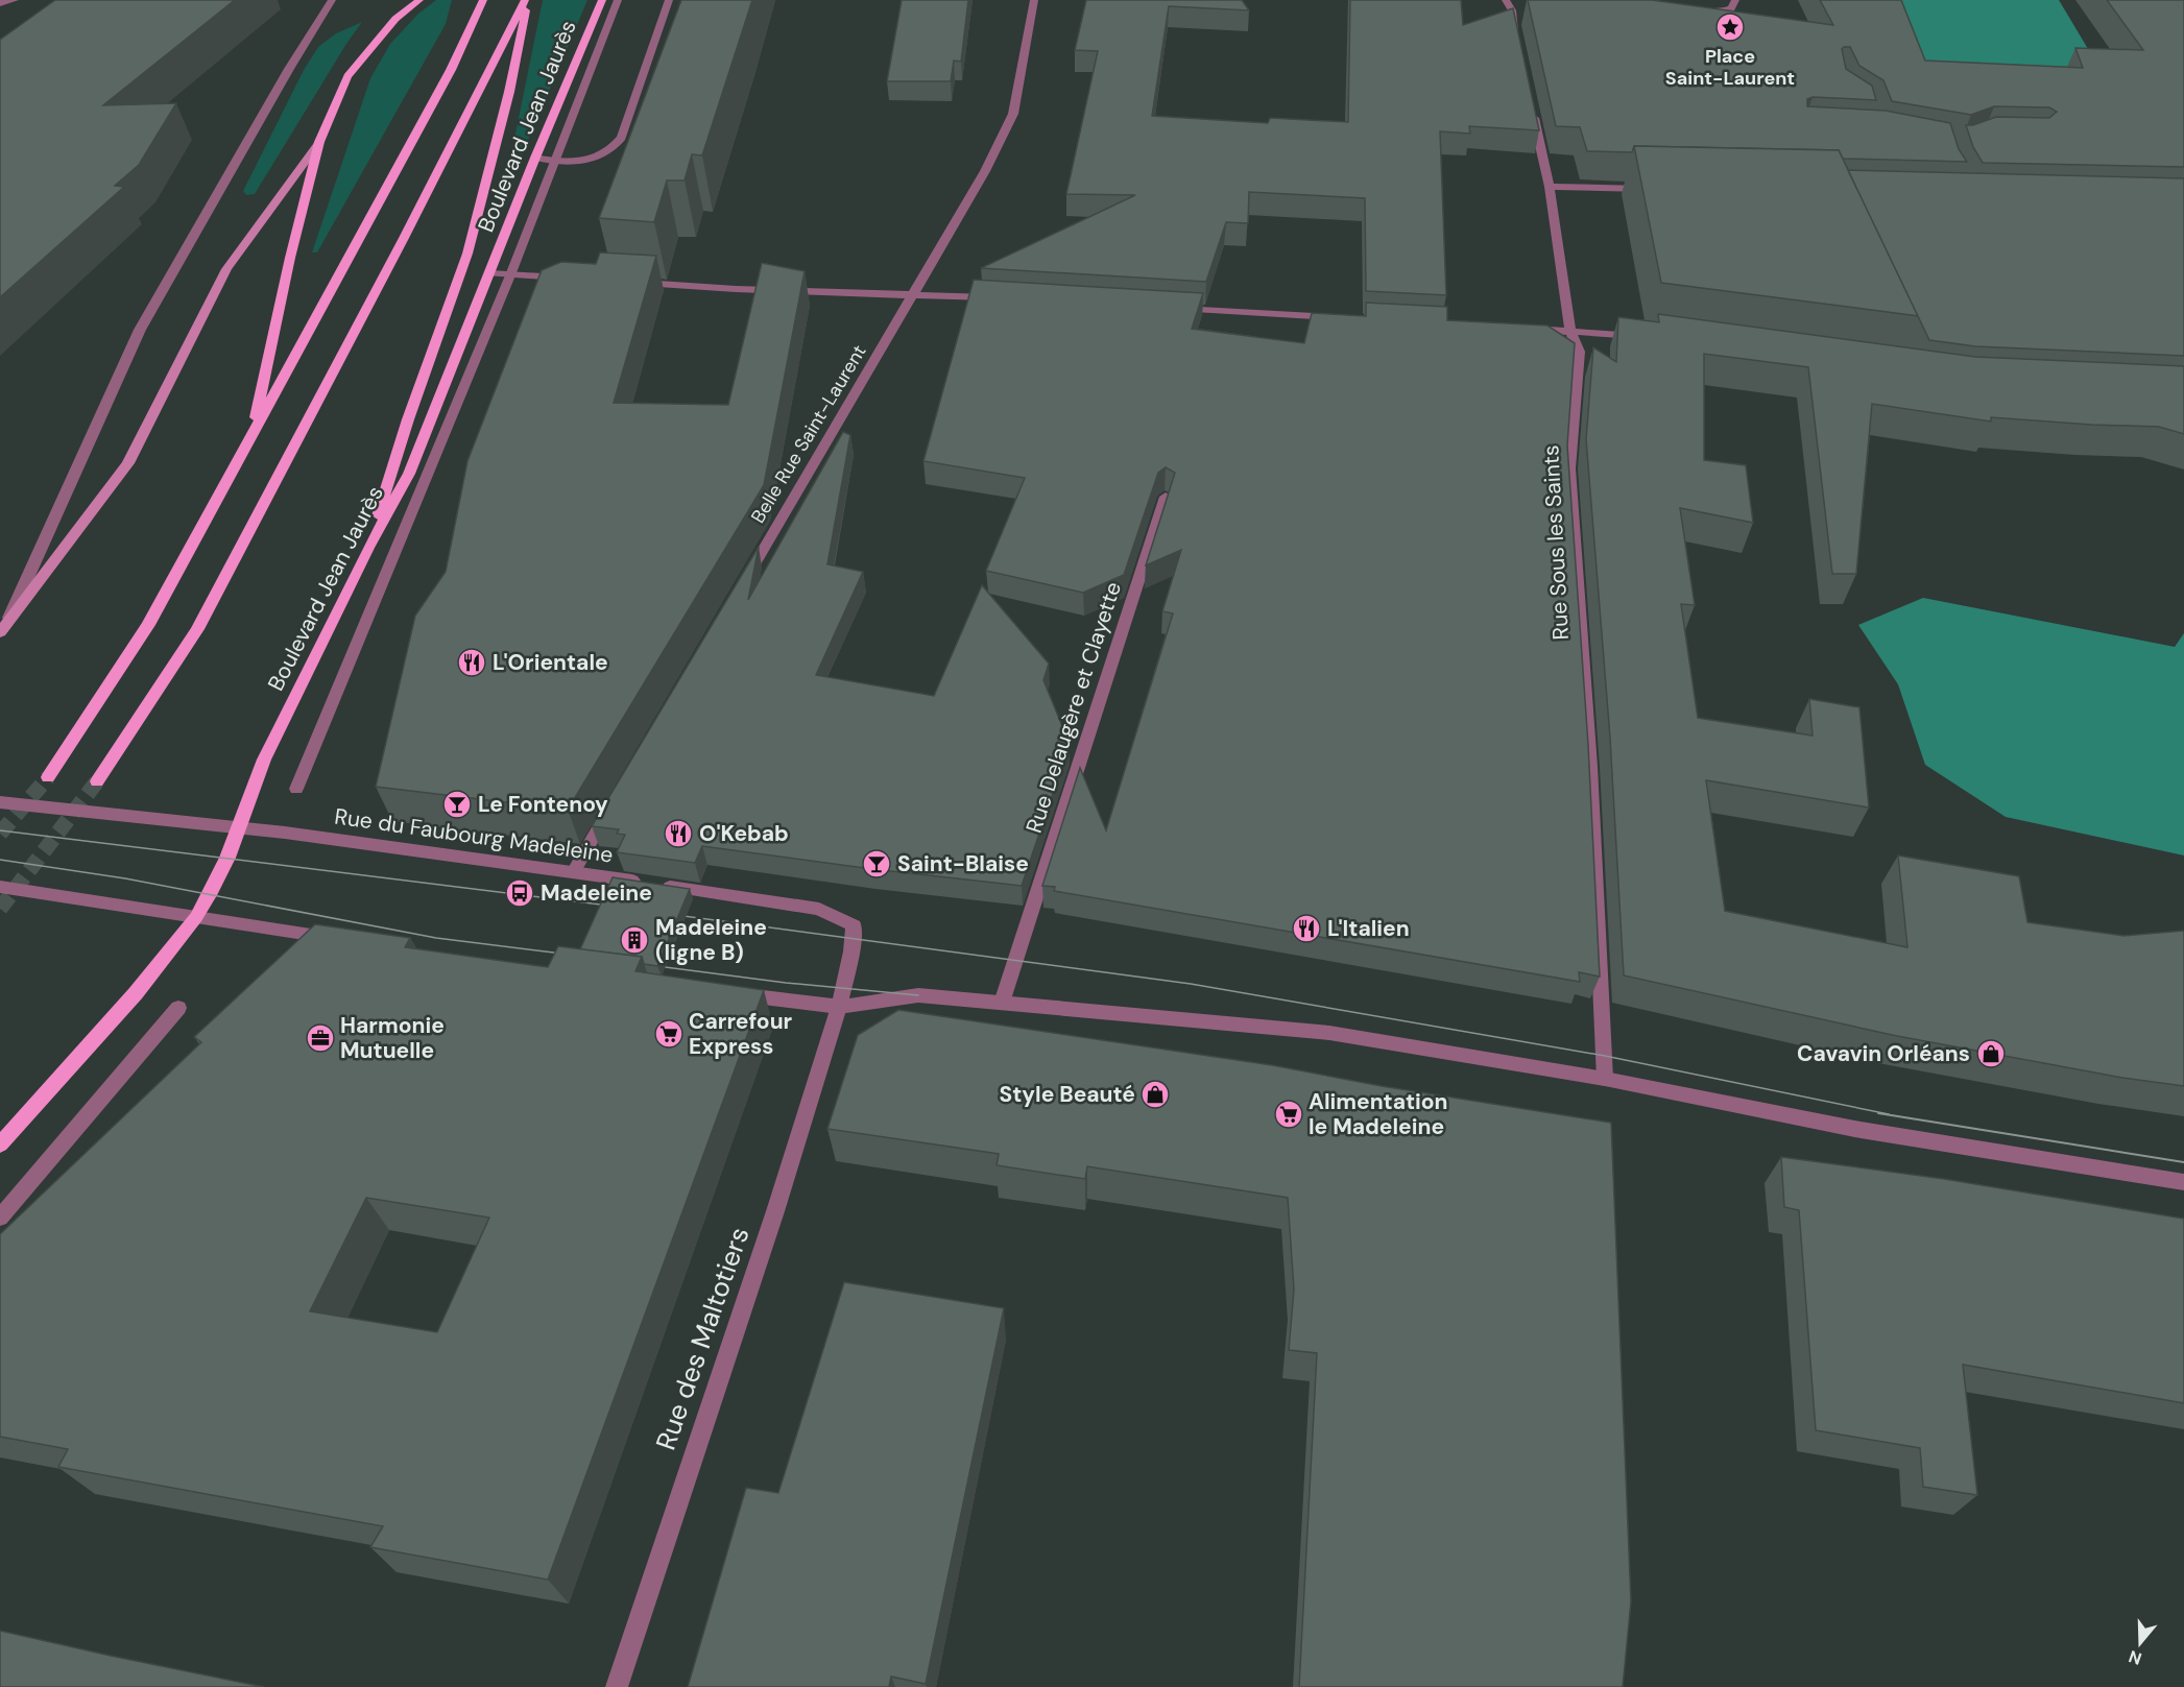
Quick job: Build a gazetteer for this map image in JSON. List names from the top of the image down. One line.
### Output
{"streets":{"main road":["Boulevard Jean Jaurès"],"street":["Belle Rue Saint-Laurent","Rue Sous les Saints","Rue Delaugère et Clayette","Rue du Faubourg Madeleine","Rue des Maltotiers"]},"crossings":[["Boulevard Jean Jaurès","Rue du Faubourg Madeleine"],["Rue du Faubourg Madeleine","Rue des Maltotiers"]],"places":{"place":["Place Saint-Laurent"],"restaurant":["L'Orientale","O'Kebab","L'Italien"],"bar":["Le Fontenoy","Saint-Blaise"],"bus stop":["Madeleine"],"building":["Madeleine (ligne B)"],"supermarket":["Carrefour Express","Alimentation le Madeleine"],"office":["Harmonie Mutuelle"],"shop":["Cavavin Orléans","Style Beauté"]},"north":"bottom"}
